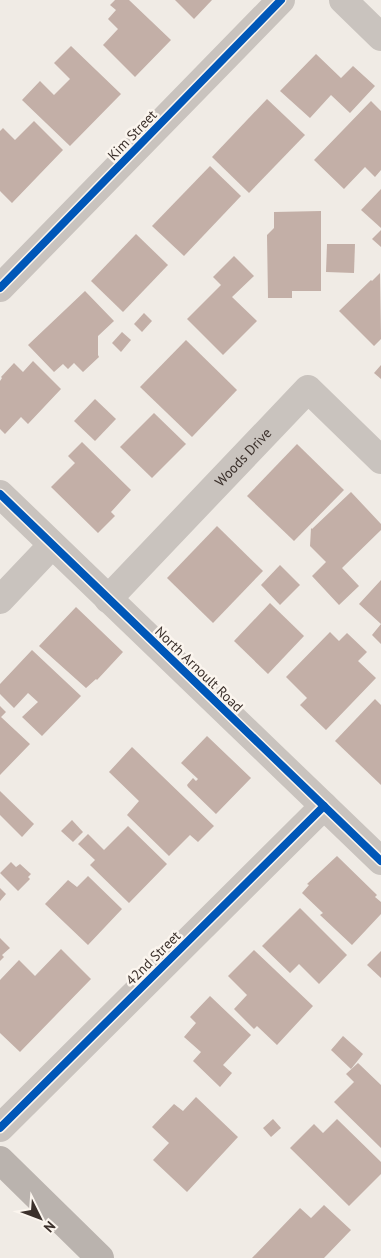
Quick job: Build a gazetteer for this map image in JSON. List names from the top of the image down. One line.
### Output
{"streets":{"street":["Kim Street","Woods Drive","North Arnoult Road","42nd Street"]},"crossings":[["Woods Drive","North Arnoult Road"],["North Arnoult Road","42nd Street"]],"north":"bottom right"}
